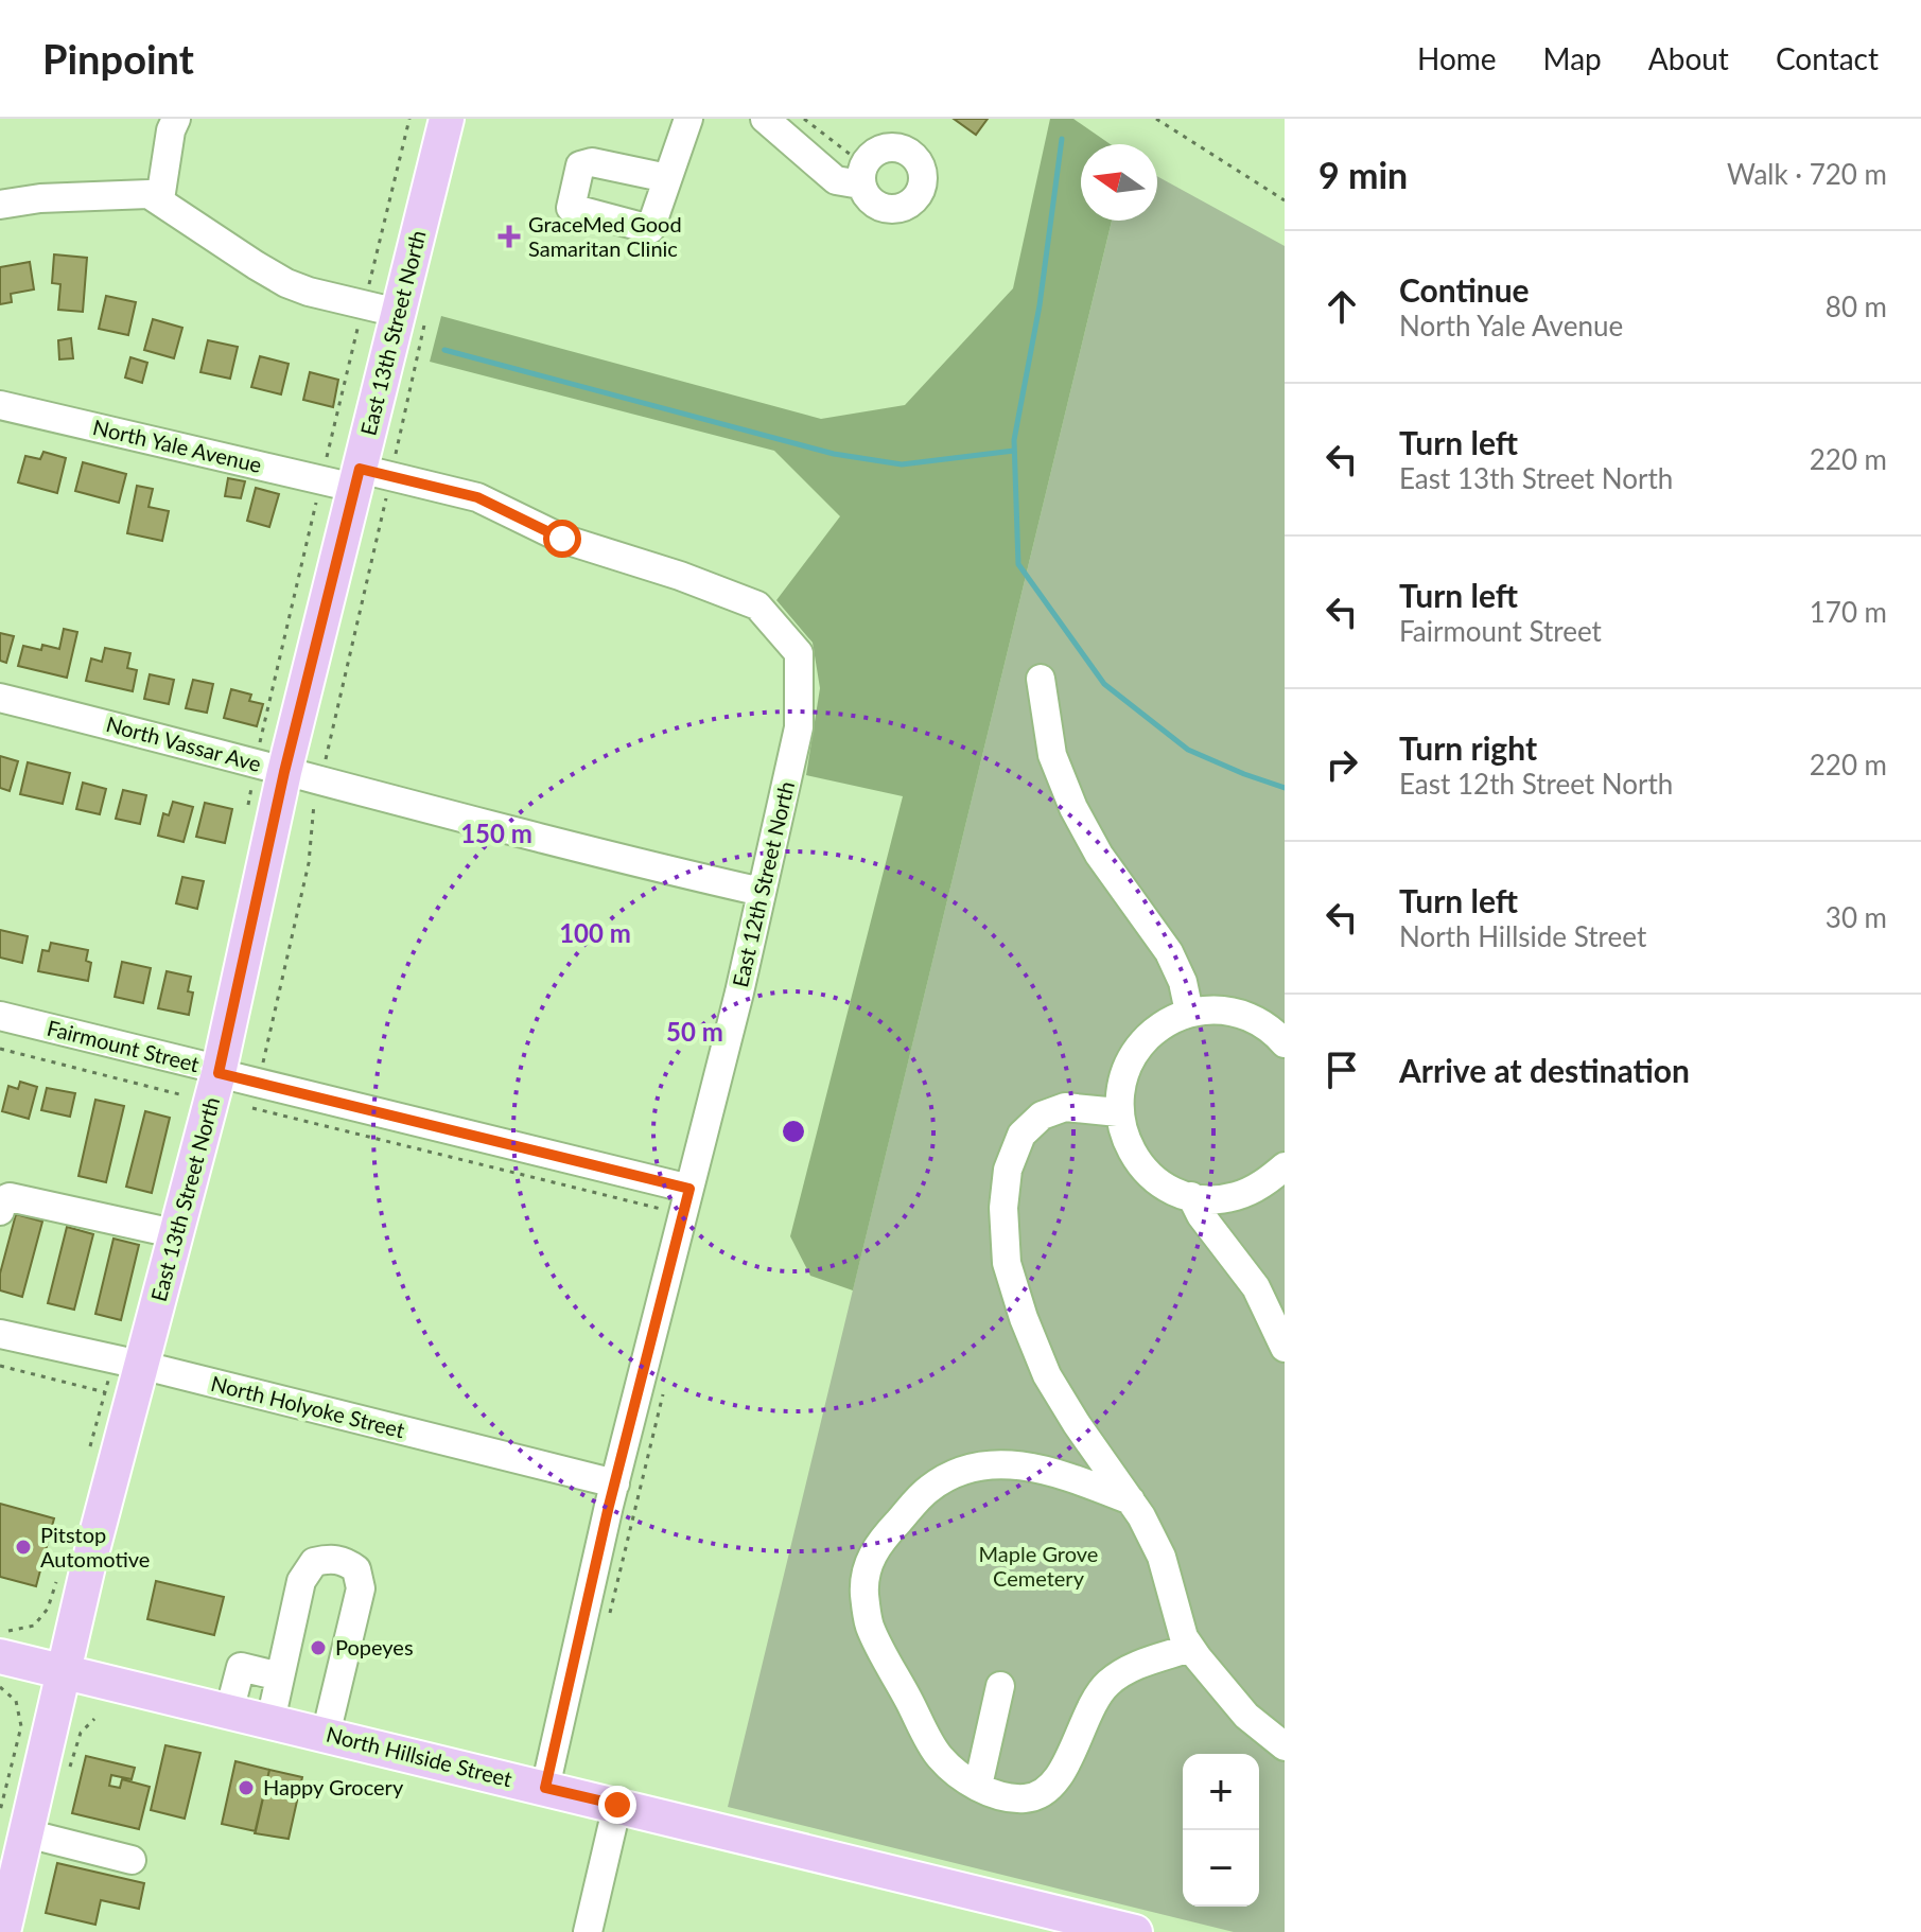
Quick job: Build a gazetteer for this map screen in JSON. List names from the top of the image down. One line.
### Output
{"streets":{"main road":["East 13th Street North","North Hillside Street"],"street":["North Yale Avenue","North Vassar Ave","East 12th Street North","Fairmount Street","North Holyoke Street"]},"crossings":[["East 13th Street North","North Yale Avenue"],["East 13th Street North","North Vassar Ave"],["East 13th Street North","Fairmount Street"],["East 13th Street North","North Holyoke Street"],["East 13th Street North","North Hillside Street"],["North Yale Avenue","East 12th Street North"],["North Vassar Ave","East 12th Street North"],["East 12th Street North","Fairmount Street"],["East 12th Street North","North Holyoke Street"],["East 12th Street North","North Hillside Street"]],"parks":["Maple Grove Cemetery"],"places":{"health":["GraceMed Good Samaritan Clinic"],"other":["Pitstop Automotive","Popeyes","Happy Grocery"]},"north":"left","page":{"header":"Pinpoint","nav":["Home","Map","About","Contact"],"heading":["9 min","Walk · 720 m"],"list":[["Continue","North Yale Avenue","80 m"],["Turn left","East 13th Street North","220 m"],["Turn left","Fairmount Street","170 m"],["Turn right","East 12th Street North","220 m"],["Turn left","North Hillside Street","30 m"],"Arrive at destination"],"map_buttons":["+","−"]},"rings":["150 m","100 m","50 m"]}
